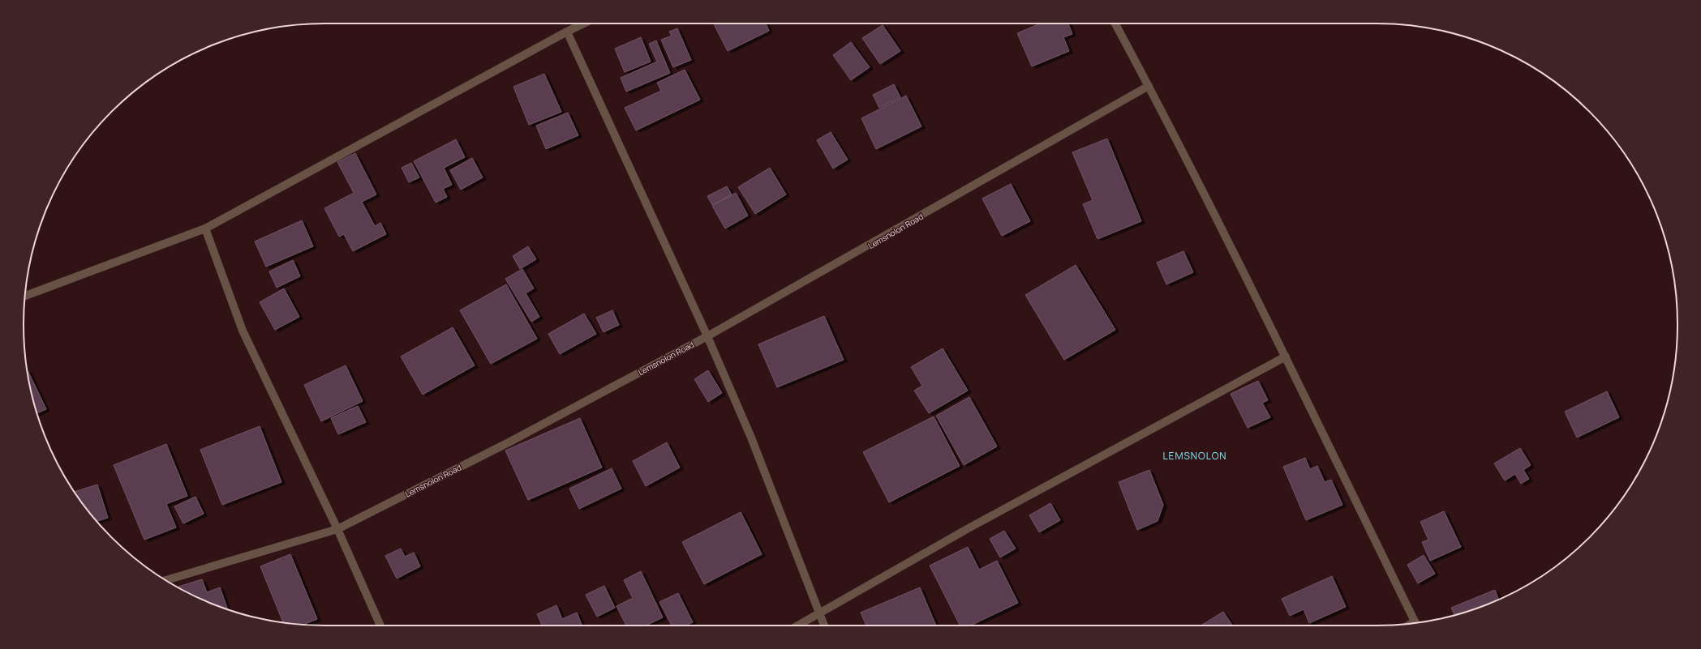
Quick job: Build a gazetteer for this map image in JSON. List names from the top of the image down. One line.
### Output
{"streets":{"street":["Lemsnolon Road"]},"districts":["LEMSNOLON"]}
